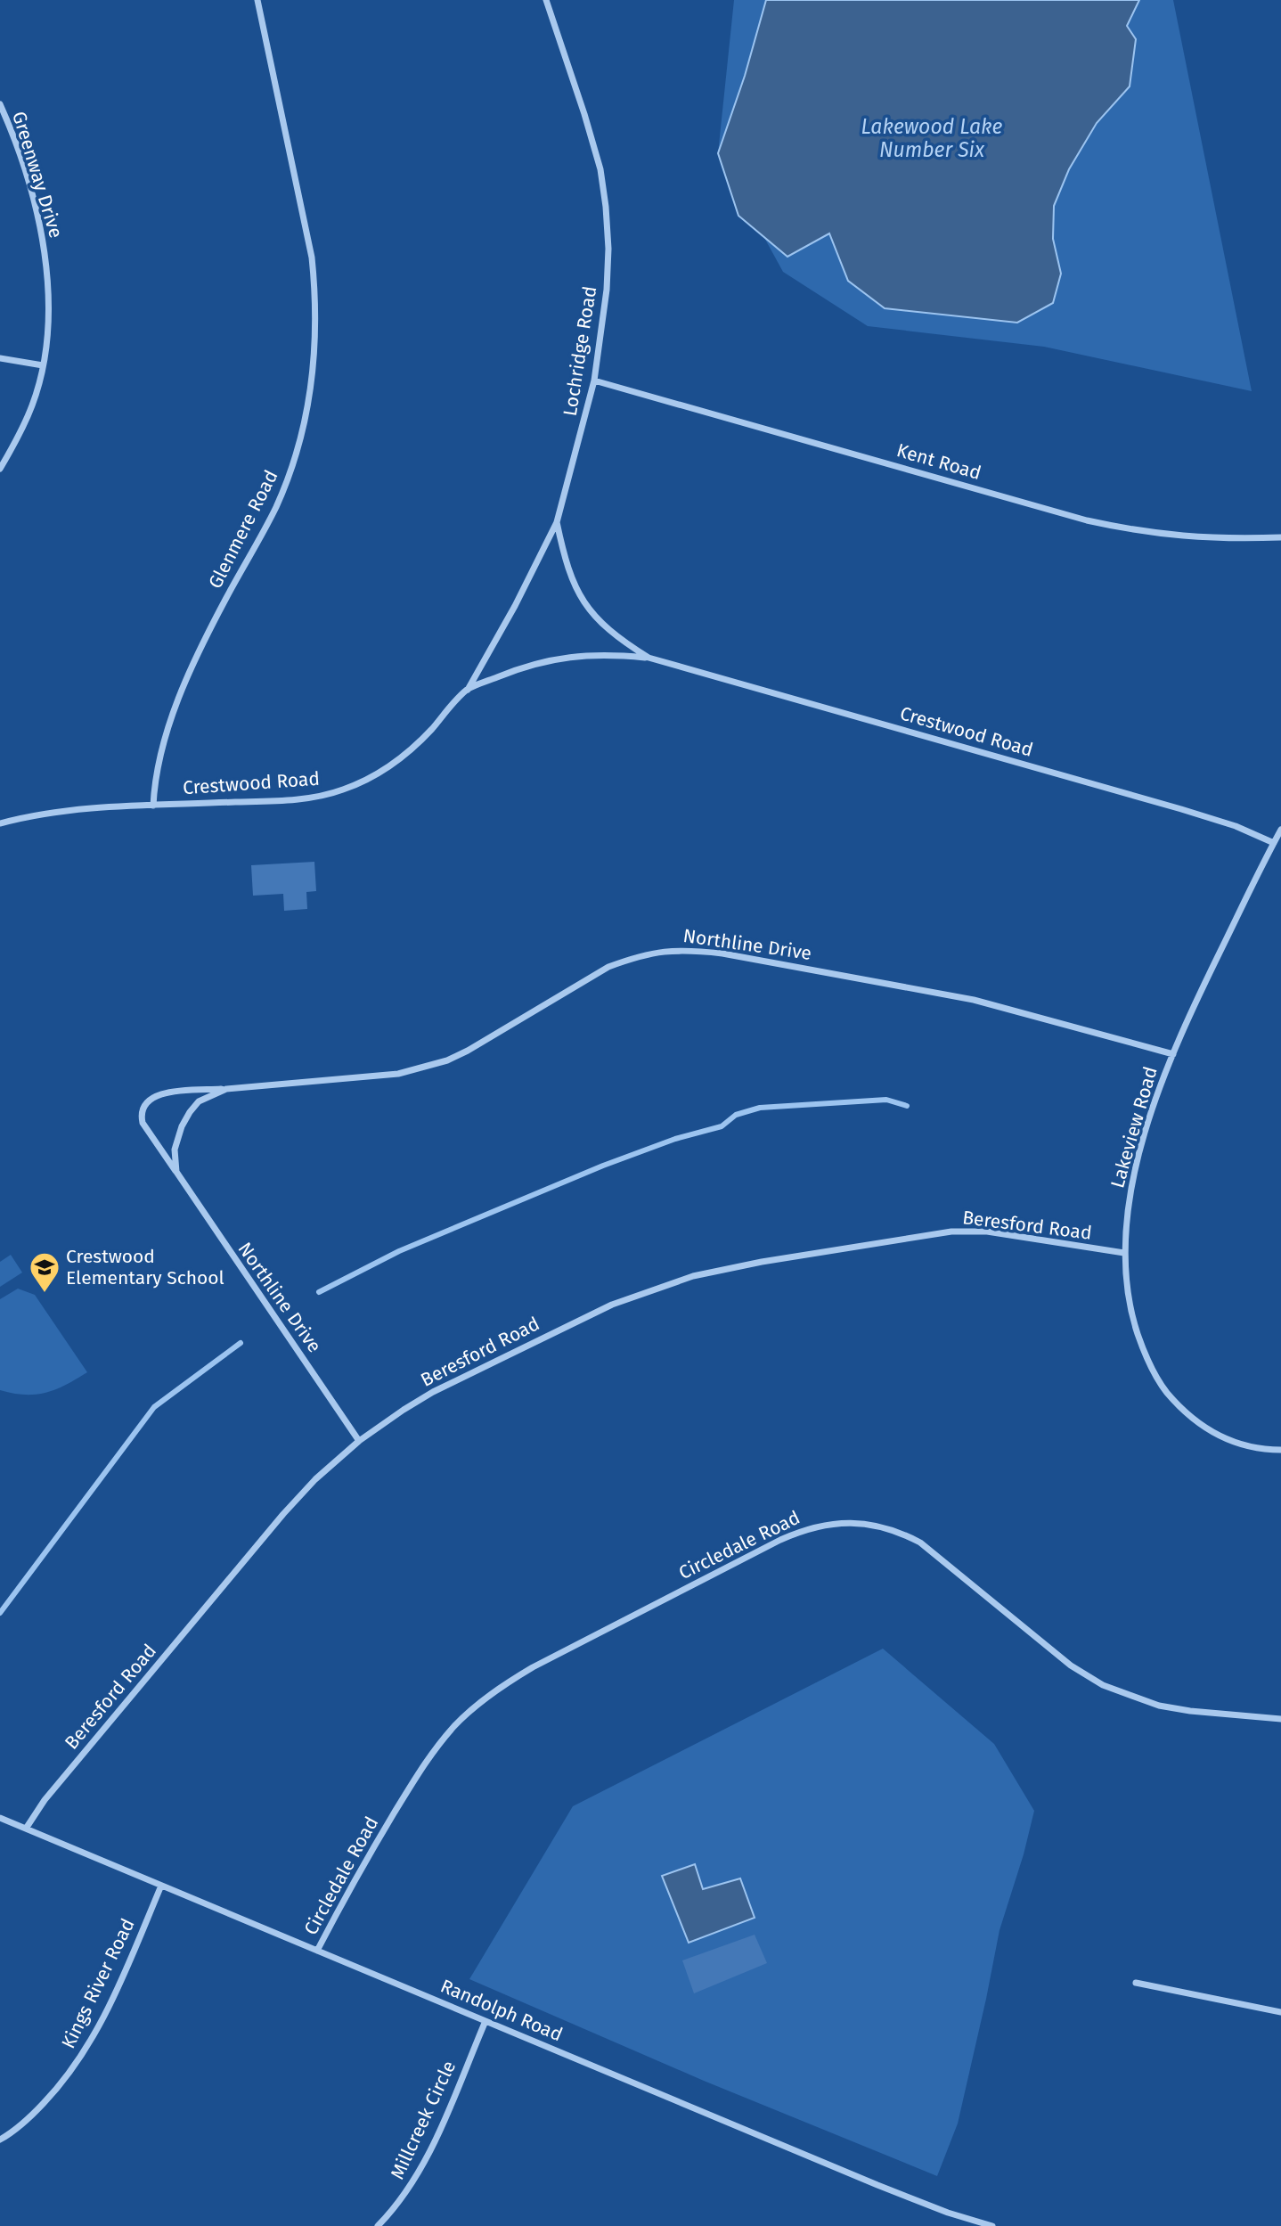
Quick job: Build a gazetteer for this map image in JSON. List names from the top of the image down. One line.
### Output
{"streets":{"street":["Greenway Drive","Lochridge Road","Kent Road","Glenmere Road","Crestwood Road","Northline Drive","Lakeview Road","Beresford Road","Circledale Road","Kings River Road","Randolph Road","Millcreek Circle"]},"crossings":[["Lochridge Road","Kent Road"],["Lochridge Road","Crestwood Road"],["Glenmere Road","Crestwood Road"],["Crestwood Road","Lakeview Road"],["Northline Drive","Lakeview Road"],["Northline Drive","Beresford Road"],["Lakeview Road","Beresford Road"],["Beresford Road","Randolph Road"],["Circledale Road","Randolph Road"],["Kings River Road","Randolph Road"],["Randolph Road","Millcreek Circle"]],"water":["Lakewood Lake Number Six"],"places":{"school or university":["Crestwood Elementary School"]}}
